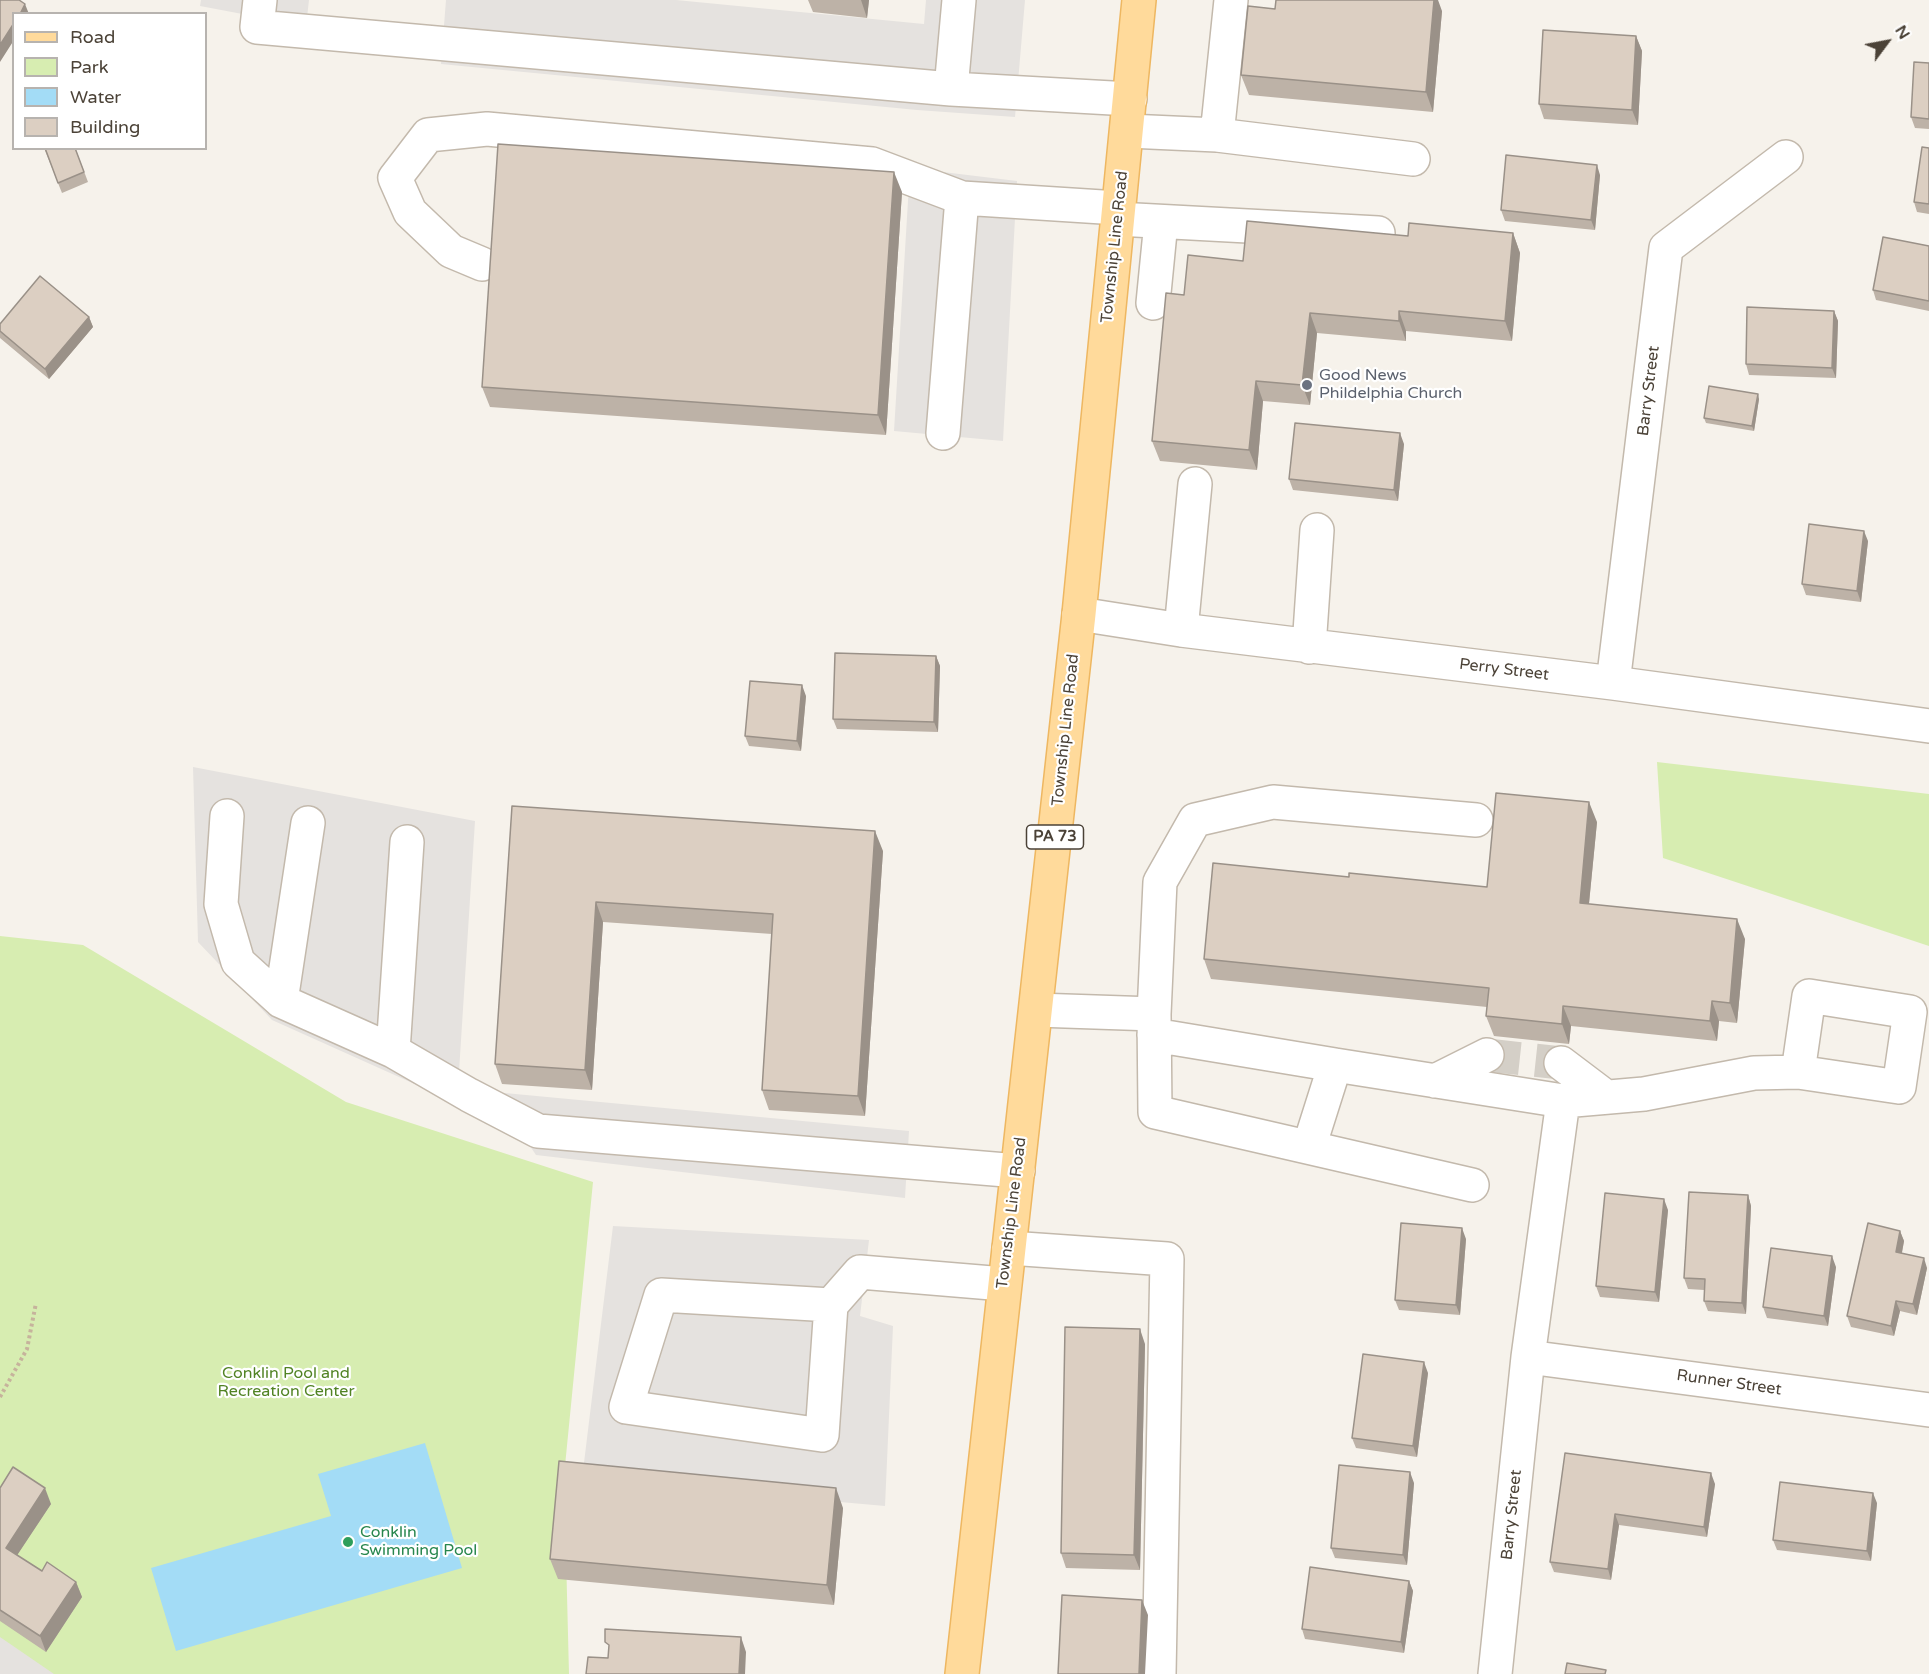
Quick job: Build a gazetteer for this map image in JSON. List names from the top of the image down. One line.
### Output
{"streets":{"main road":["Township Line Road","PA 73"],"street":["Barry Street","Perry Street","Runner Street"]},"crossings":[["Township Line Road","Perry Street"],["Barry Street","Perry Street"],["Barry Street","Runner Street"]],"parks":["Conklin Pool and Recreation Center"],"places":["Good News Phildelphia Church","Conklin Swimming Pool"],"legend":["Road","Park","Water","Building"],"north":"top right"}
